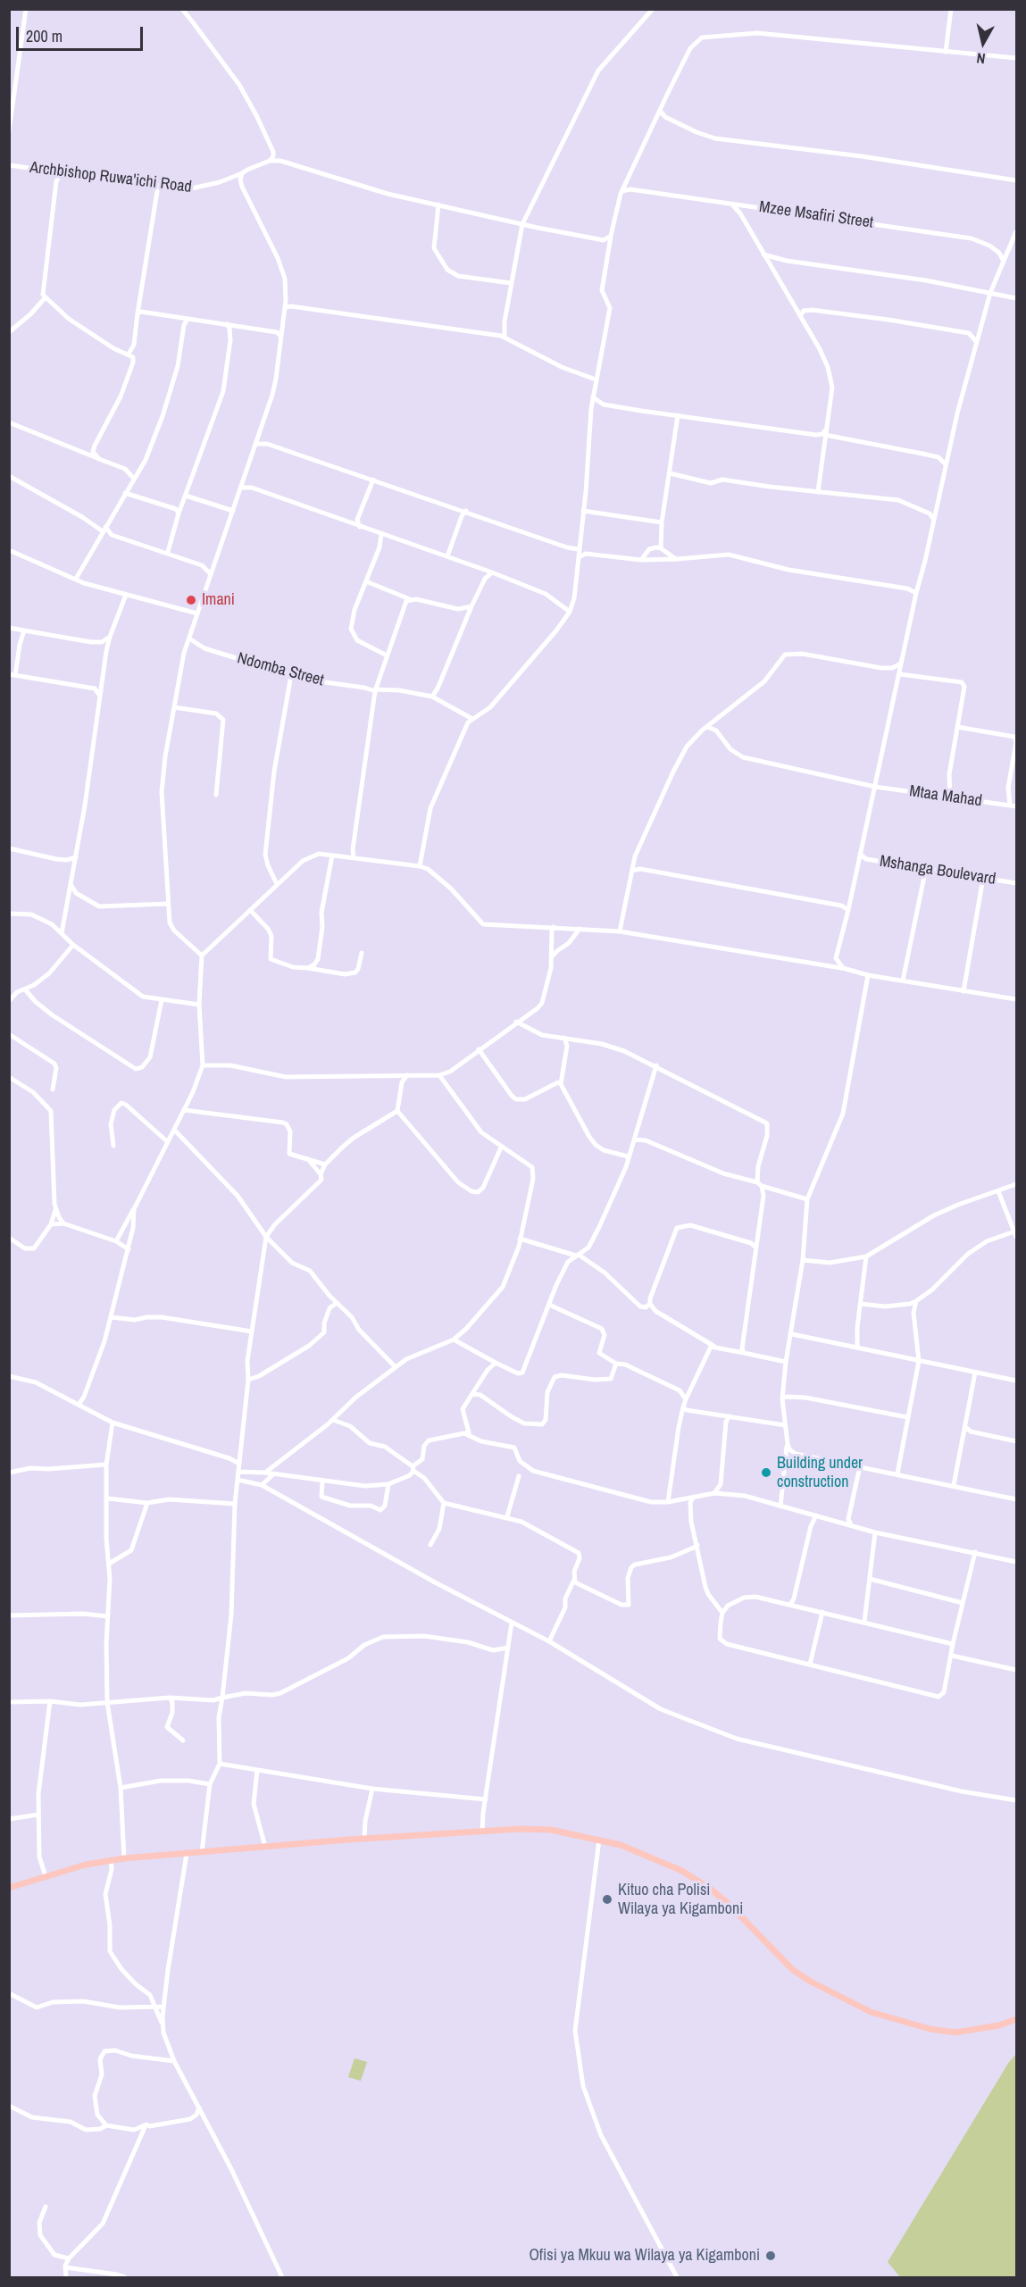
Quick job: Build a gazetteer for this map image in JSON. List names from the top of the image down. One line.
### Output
{"streets":{"street":["Archbishop Ruwa'ichi Road","Mzee Msafiri Street","Ndomba Street","Mtaa Mahad","Mshanga Boulevard"]},"places":["Imani","Building under construction","Kituo cha Polisi Wilaya ya Kigamboni","Ofisi ya Mkuu wa Wilaya ya Kigamboni"],"scale_bar":"200 m","north":"bottom"}
